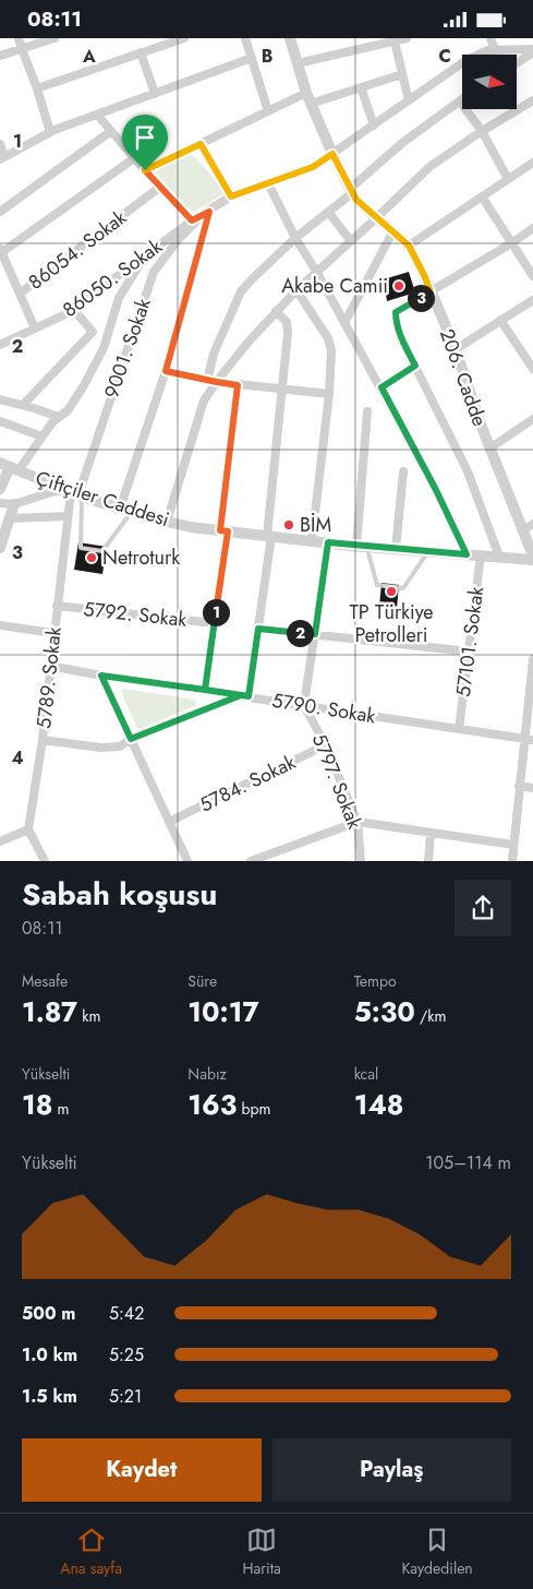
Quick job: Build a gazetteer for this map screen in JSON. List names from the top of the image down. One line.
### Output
{"streets":{"street":["86054. Sokak","86050. Sokak","9001. Sokak","206. Cadde","Çiftçiler Caddesi","5792. Sokak","57101. Sokak","5789. Sokak","5790. Sokak","5797. Sokak","5784. Sokak"]},"crossings":[["86050. Sokak","9001. Sokak"],["9001. Sokak","Çiftçiler Caddesi"],["9001. Sokak","5789. Sokak"],["206. Cadde","Çiftçiler Caddesi"],["Çiftçiler Caddesi","57101. Sokak"],["Çiftçiler Caddesi","5789. Sokak"],["5792. Sokak","5789. Sokak"],["57101. Sokak","5790. Sokak"],["5789. Sokak","5790. Sokak"],["5790. Sokak","5797. Sokak"],["5797. Sokak","5784. Sokak"]],"places":["Akabe Camii","BİM","Netroturk","TP Türkiye Petrolleri"],"north":"right","page":{"status":"08:11","pins":["3","1","2"],"heading":["Sabah koşusu","08:11"],"stats":[["Mesafe","1.87 km"],["Süre","10:17"],["Tempo","5:30 /km"],["Yükselti","18 m"],["Nabız","163 bpm"],["kcal","148"]],"chart":["Yükselti","105–114 m"],"list":[{"name":"500 m","note":"5:42"},{"name":"1.0 km","note":"5:25"},{"name":"1.5 km","note":"5:21"}],"buttons":["Kaydet","Paylaş"],"tabs":["Ana sayfa","Harita","Kaydedilen"]},"grid":{"columns":["A","B","C"],"rows":["1","2","3","4"]}}
